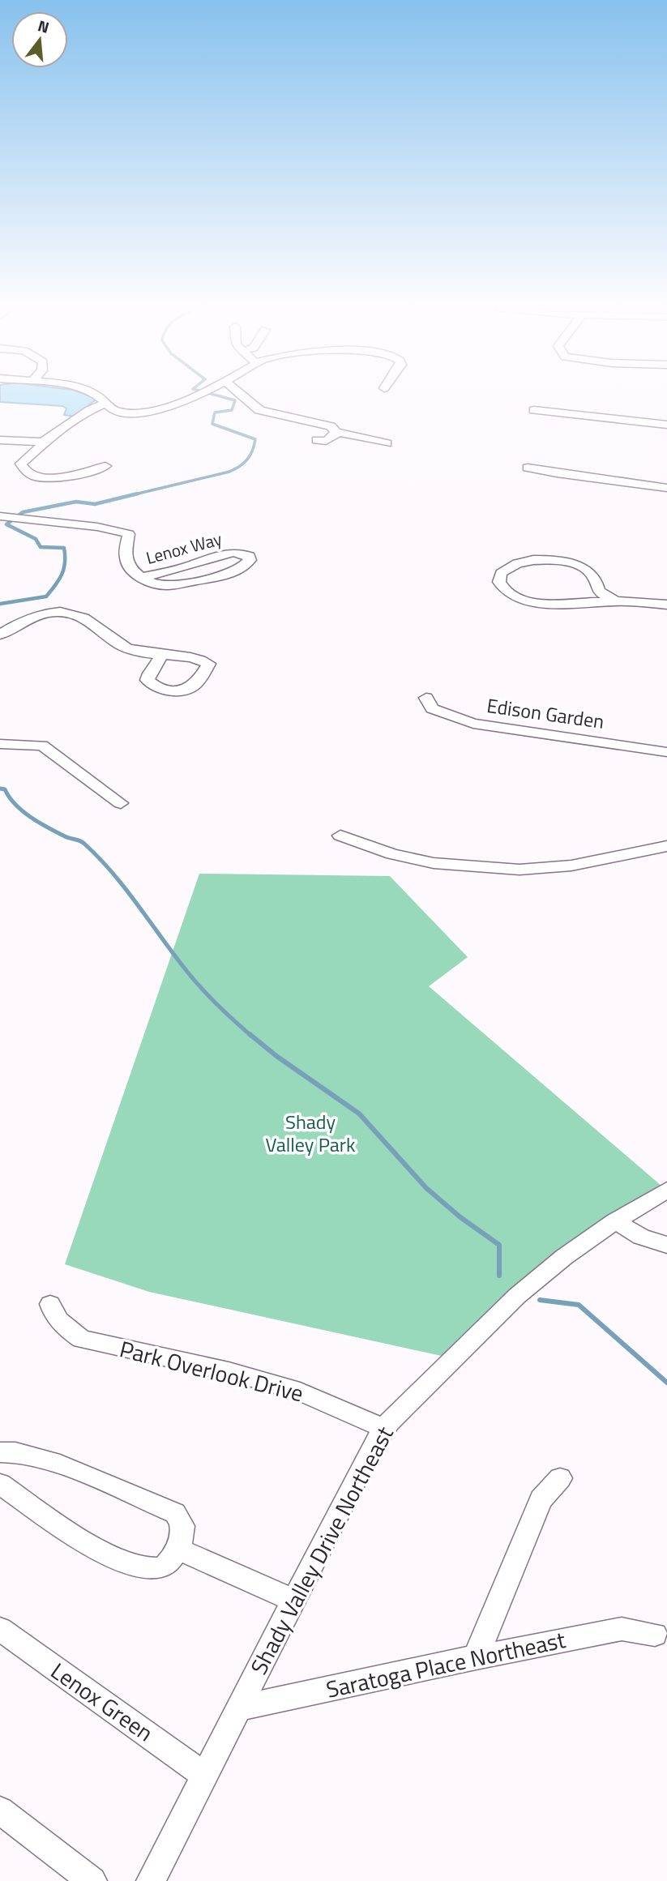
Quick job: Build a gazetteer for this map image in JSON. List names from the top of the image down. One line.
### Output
{"streets":{"street":["Lenox Way","Edison Garden","Park Overlook Drive","Shady Valley Drive Northeast","Saratoga Place Northeast","Lenox Green"]},"crossings":[["Park Overlook Drive","Shady Valley Drive Northeast"],["Shady Valley Drive Northeast","Saratoga Place Northeast"],["Shady Valley Drive Northeast","Lenox Green"]],"parks":["Shady Valley Park"],"north":"top"}
